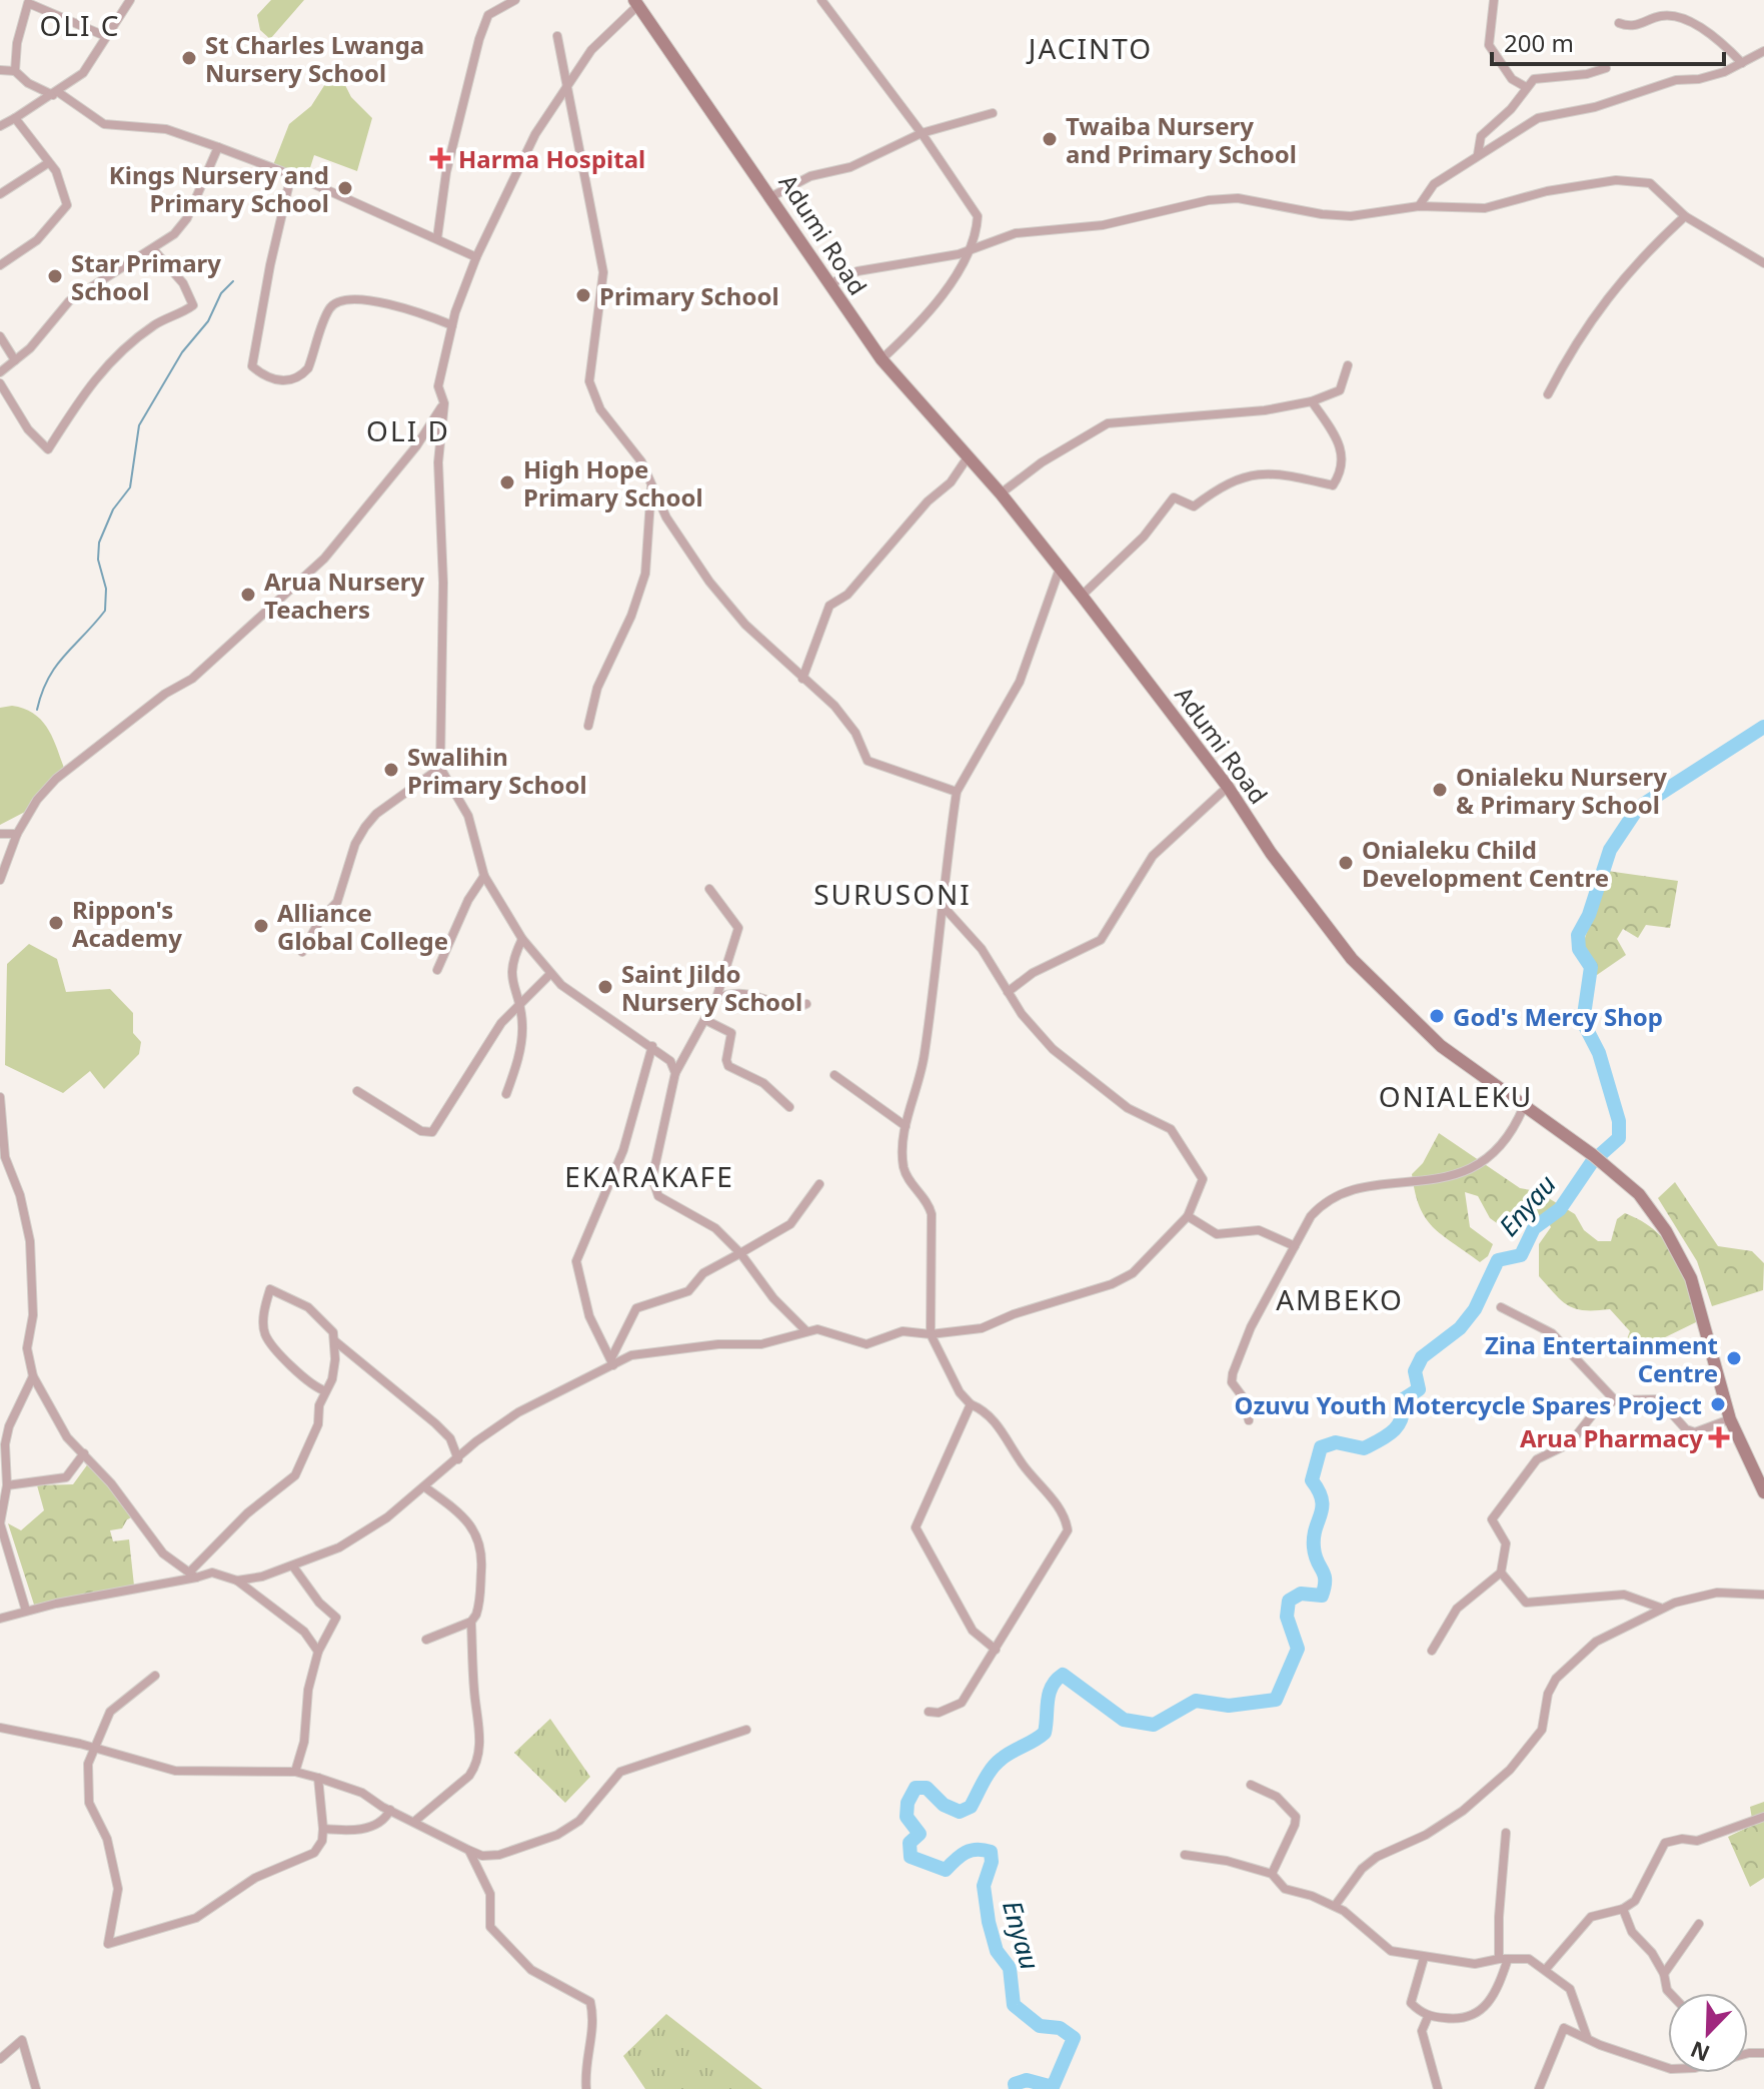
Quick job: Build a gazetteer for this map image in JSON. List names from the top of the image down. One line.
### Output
{"streets":{"main road":["Adumi Road"]},"districts":["OLI C","JACINTO","OLI D","SURUSONI","ONIALEKU","EKARAKAFE","AMBEKO"],"water":["Enyau"],"places":{"other":["St Charles Lwanga Nursery School","Twaiba Nursery and Primary School","Kings Nursery and Primary School","Star Primary School","Primary School","High Hope Primary School","Arua Nursery Teachers","Swalihin Primary School","Onialeku Nursery & Primary School","Onialeku Child Development Centre","Rippon's Academy","Alliance Global College","Saint Jildo Nursery School","God's Mercy Shop","Zina Entertainment Centre","Ozuvu Youth Motercycle Spares Project"],"health":["Harma Hospital","Arua Pharmacy"]},"scale_bar":"200 m","north":"bottom left"}
